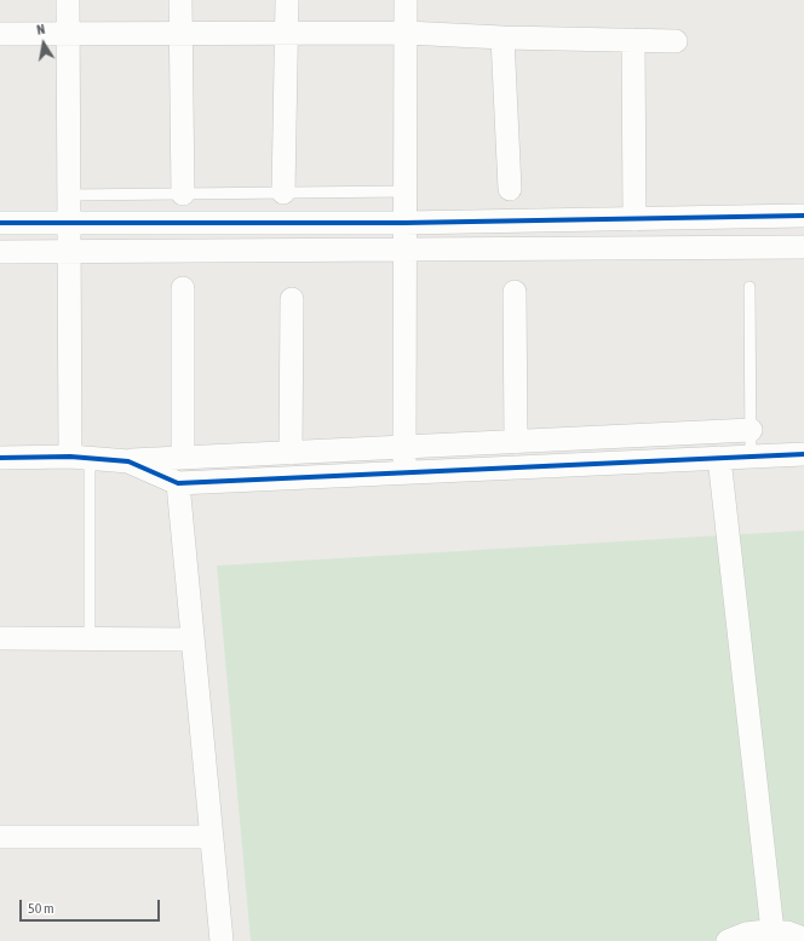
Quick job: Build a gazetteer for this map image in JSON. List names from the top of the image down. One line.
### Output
{"scale_bar":"50 m","north":"top"}
